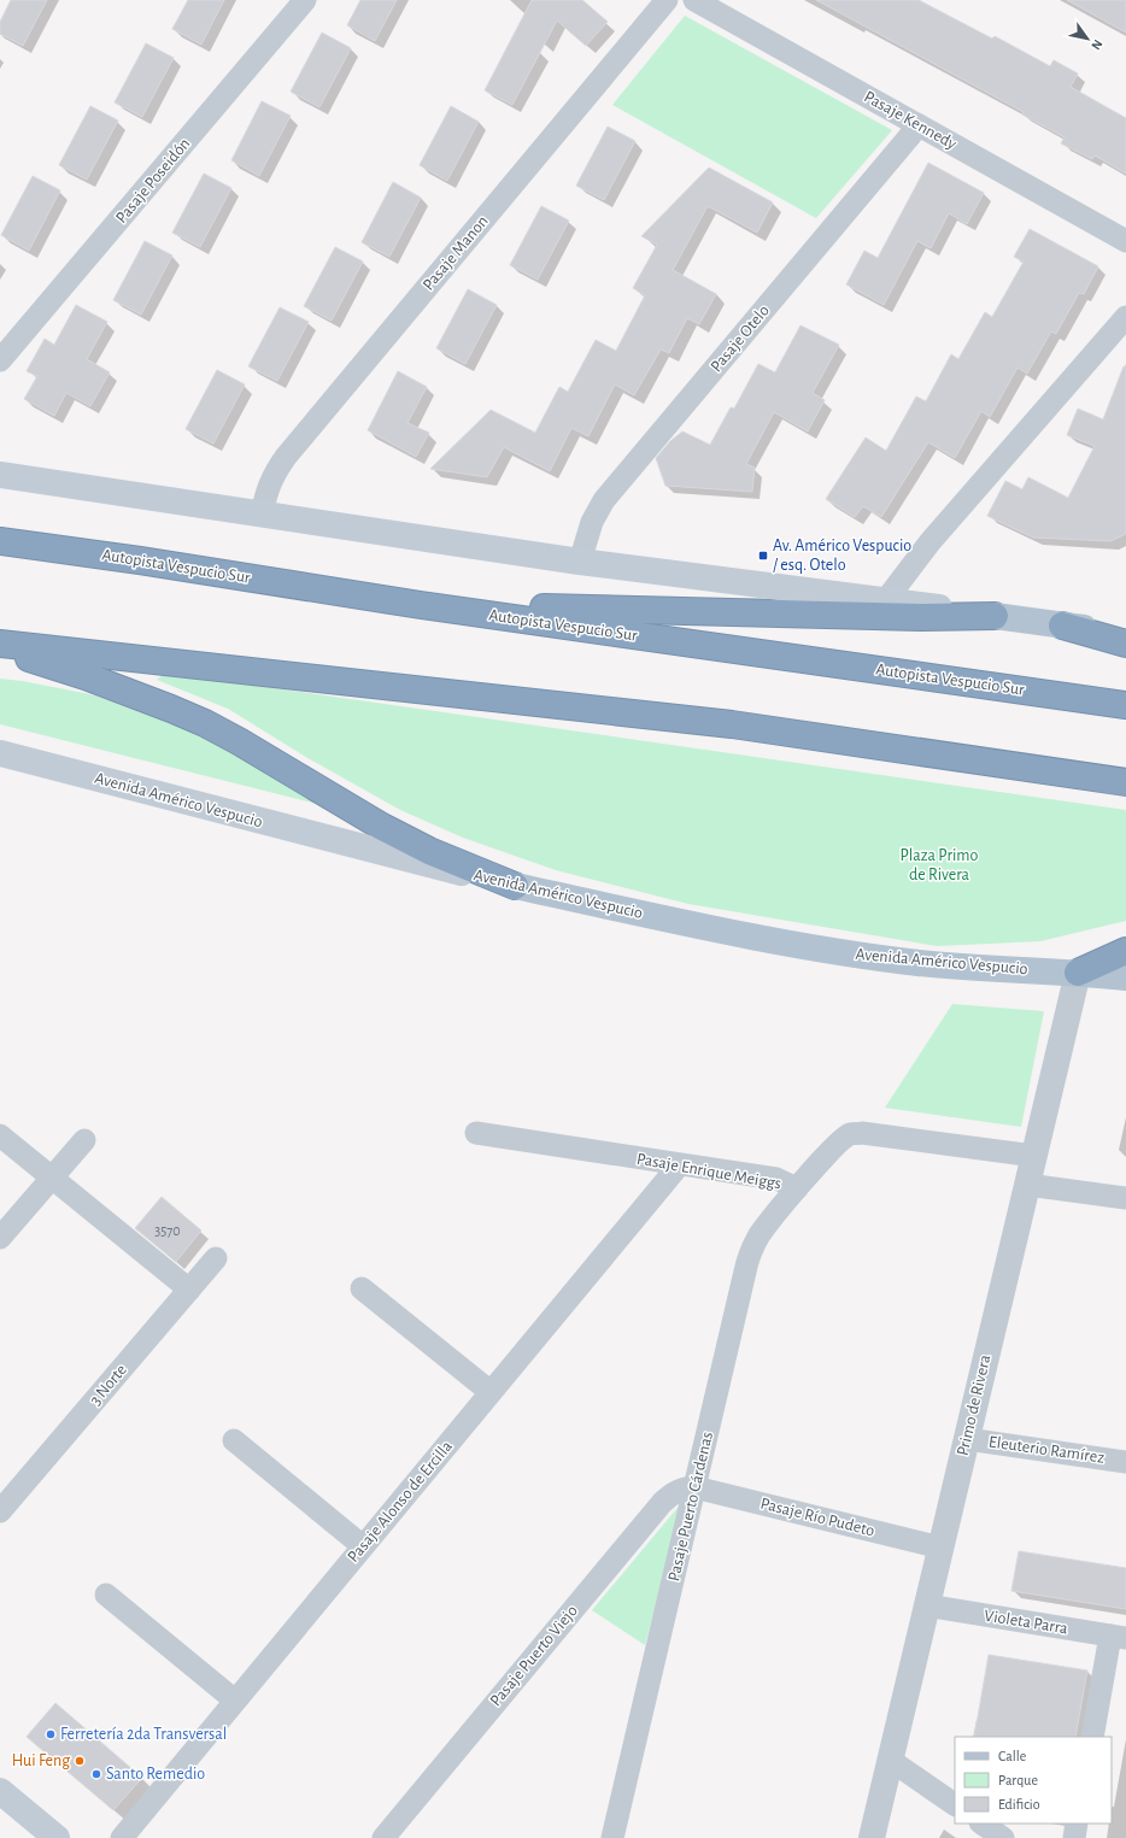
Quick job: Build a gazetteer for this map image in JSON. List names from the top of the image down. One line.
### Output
{"streets":{"highway":["Autopista Vespucio Sur"],"main road":["Avenida Américo Vespucio"],"street":["Pasaje Kennedy","Pasaje Poseidón","Pasaje Manon","Pasaje Otelo","Pasaje Enrique Meiggs","3 Norte","Primo de Rivera","Eleuterio Ramírez","Pasaje Alonso de Ercilla","Pasaje Puerto Cárdenas","Pasaje Río Pudeto","Violeta Parra","Pasaje Puerto Viejo"]},"crossings":[["Pasaje Kennedy","Pasaje Otelo"],["Avenida Américo Vespucio","Primo de Rivera"],["Pasaje Enrique Meiggs","Primo de Rivera"],["Pasaje Enrique Meiggs","Pasaje Alonso de Ercilla"],["Pasaje Enrique Meiggs","Pasaje Puerto Cárdenas"],["Primo de Rivera","Eleuterio Ramírez"],["Primo de Rivera","Pasaje Río Pudeto"],["Primo de Rivera","Violeta Parra"],["Pasaje Puerto Cárdenas","Pasaje Río Pudeto"],["Pasaje Puerto Cárdenas","Pasaje Puerto Viejo"],["Pasaje Río Pudeto","Pasaje Puerto Viejo"]],"parks":["Plaza Primo de Rivera"],"places":{"transit":["Av. Américo Vespucio / esq. Otelo"],"other":["Ferretería 2da Transversal","Hui Feng","Santo Remedio"]},"house_numbers":["3570"],"legend":["Calle","Parque","Edificio"],"north":"bottom right"}
